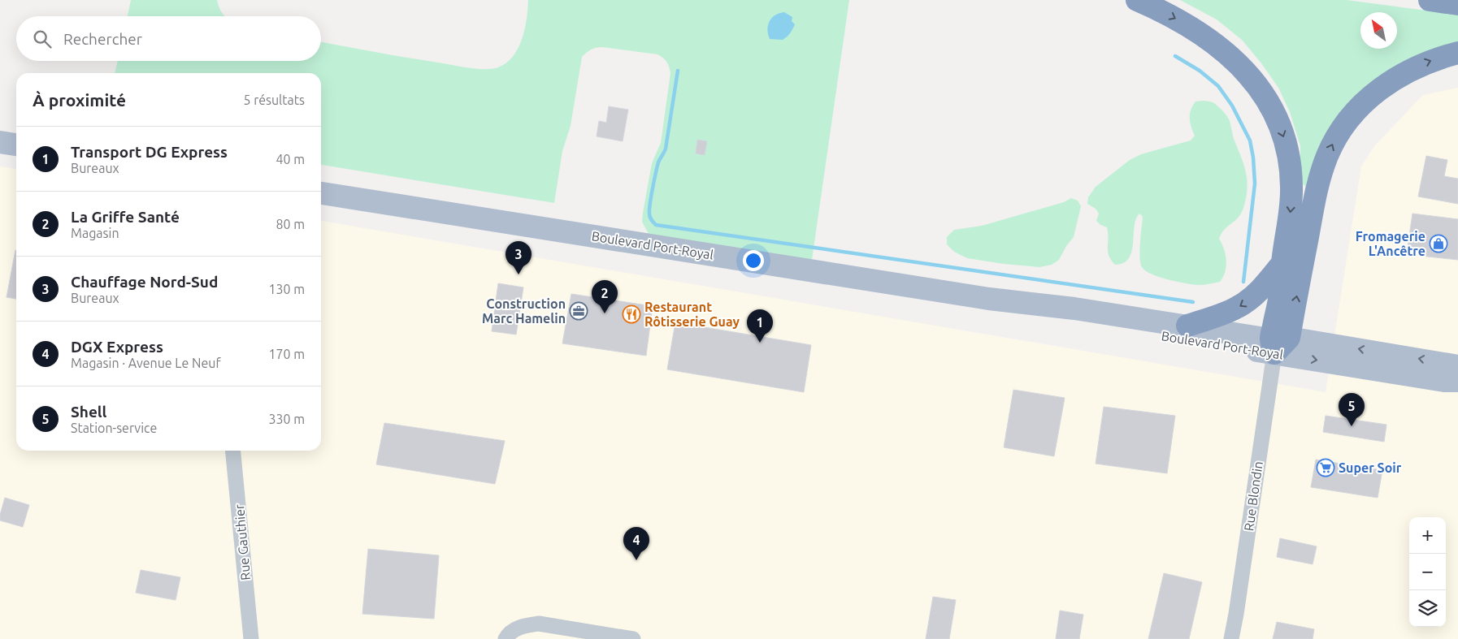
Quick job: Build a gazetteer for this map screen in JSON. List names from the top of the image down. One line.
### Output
{"streets":{"main road":["Boulevard Port-Royal"],"street":["Rue Blondin","Rue Gauthier"]},"crossings":[["Boulevard Port-Royal","Rue Blondin"]],"places":{"shop":["Fromagerie L'Ancêtre"],"office":["Construction Marc Hamelin"],"restaurant":["Restaurant Rôtisserie Guay"],"supermarket":["Super Soir"]},"north":"top left","page":{"search":"Rechercher","heading":["À proximité","5 résultats"],"list":[{"mark":"1","name":"Transport DG Express","note":"Bureaux","value":"40 m"},{"mark":"2","name":"La Griffe Santé","note":"Magasin","value":"80 m"},{"mark":"3","name":"Chauffage Nord-Sud","note":"Bureaux","value":"130 m"},{"mark":"4","name":"DGX Express","note":"Magasin · Avenue Le Neuf","value":"170 m"},{"mark":"5","name":"Shell","note":"Station-service","value":"330 m"}],"pins":["3","2","1","5","4"],"map_buttons":["+","−"]}}
